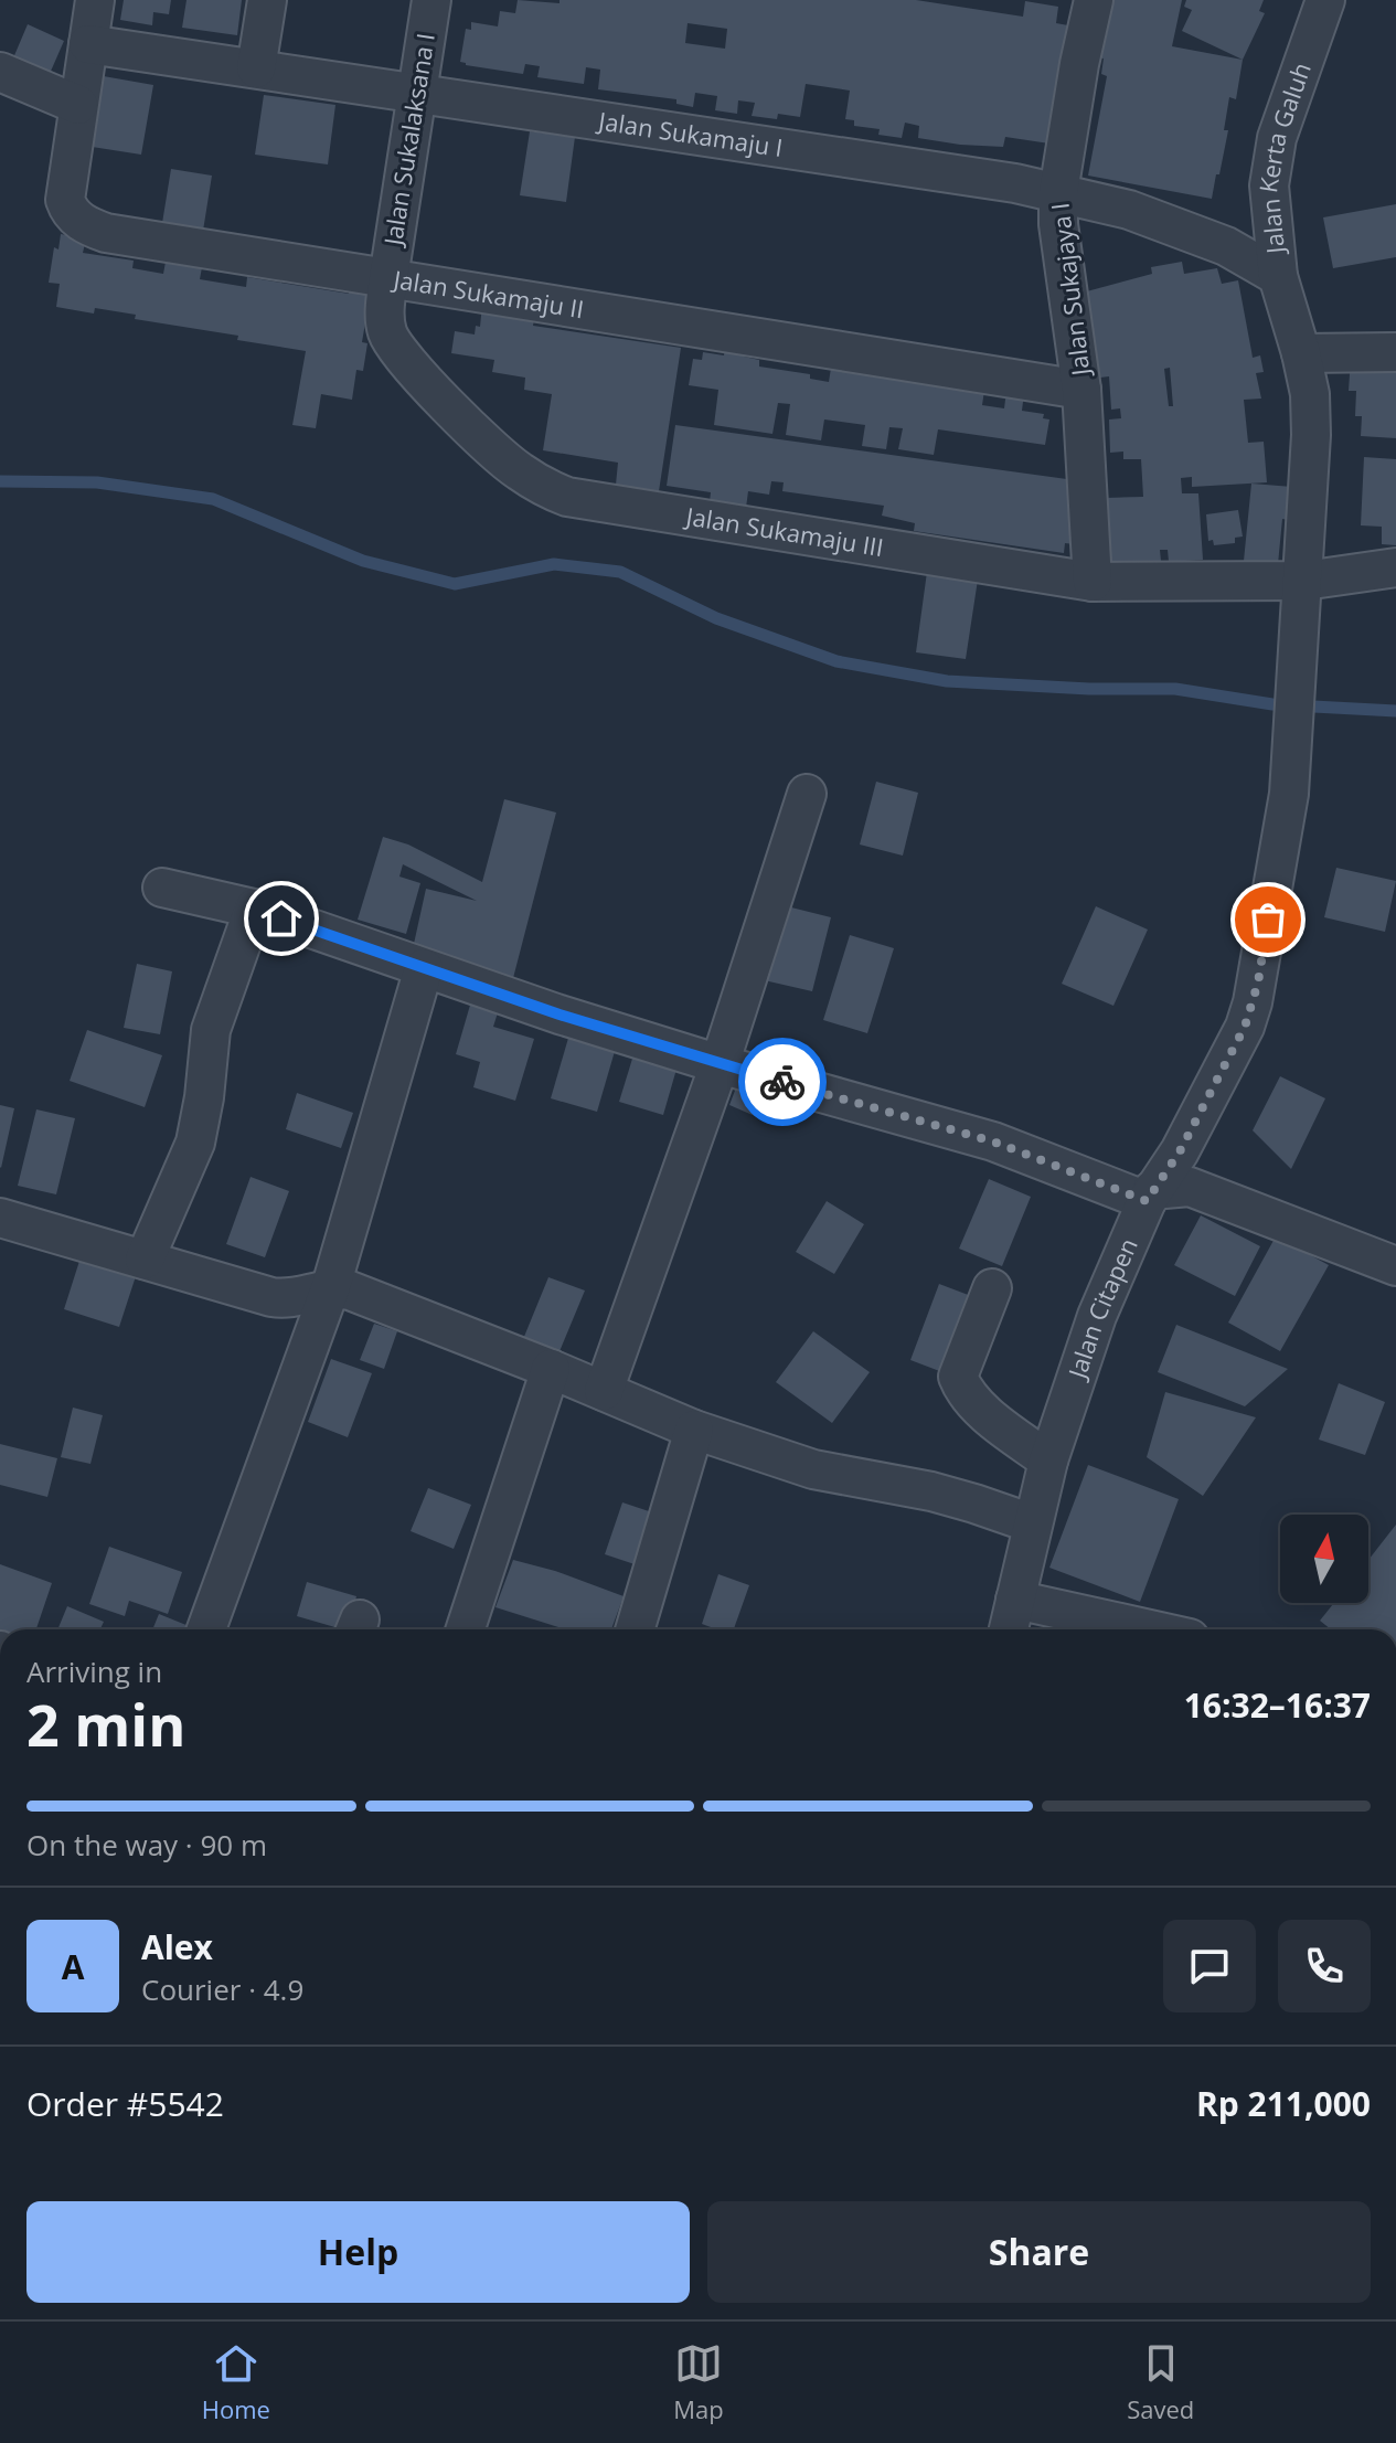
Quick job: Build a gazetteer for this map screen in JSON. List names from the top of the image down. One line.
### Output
{"streets":{"street":["Jalan Sukamaju I","Jalan Sukalaksana I","Jalan Kerta Galuh","Jalan Sukajaya I","Jalan Sukamaju II","Jalan Sukamaju III","Jalan Citapen"]},"crossings":[["Jalan Sukamaju I","Jalan Sukalaksana I"],["Jalan Sukamaju I","Jalan Kerta Galuh"],["Jalan Sukamaju I","Jalan Sukajaya I"],["Jalan Sukamaju I","Jalan Sukamaju II"],["Jalan Sukalaksana I","Jalan Sukamaju II"],["Jalan Sukalaksana I","Jalan Sukamaju III"],["Jalan Kerta Galuh","Jalan Sukamaju III"],["Jalan Kerta Galuh","Jalan Citapen"],["Jalan Sukajaya I","Jalan Sukamaju II"],["Jalan Sukajaya I","Jalan Sukamaju III"],["Jalan Sukamaju II","Jalan Sukamaju III"],["Jalan Sukamaju III","Jalan Citapen"]],"north":"top","page":{"heading":["2 min","Arriving in","16:32–16:37"],"panel":["Alex","Courier · 4.9","Order #5542","Rp 211,000"],"bar":"On the way · 90 m","round":"A","buttons":["Help","Share"],"tabs":["Home","Map","Saved"]}}
